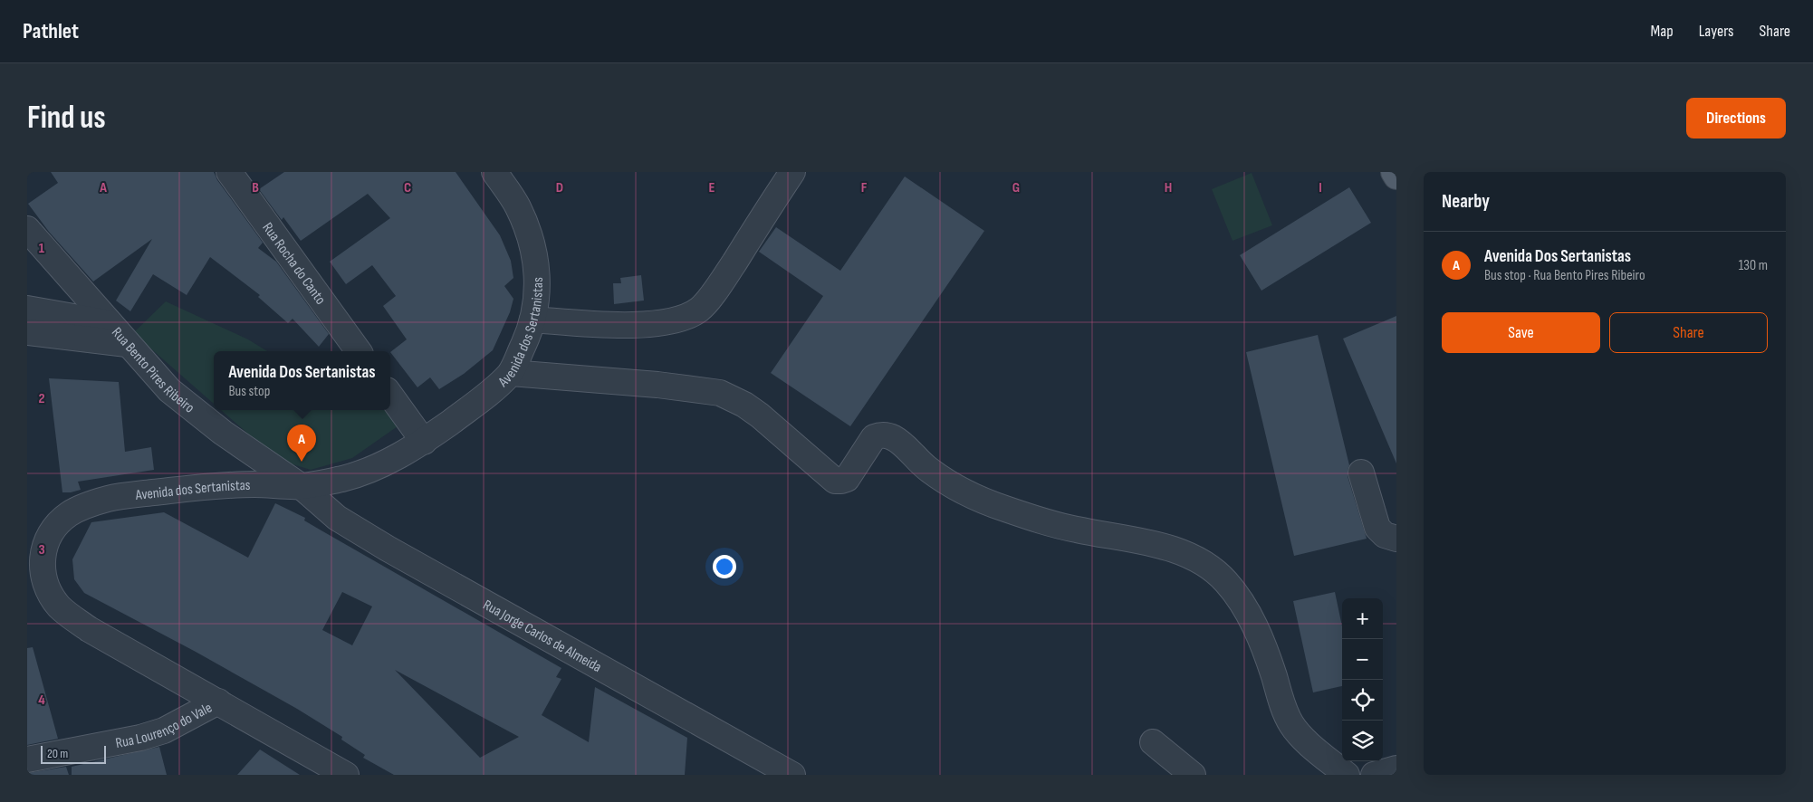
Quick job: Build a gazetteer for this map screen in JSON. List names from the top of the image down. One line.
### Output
{"streets":{"street":["Rua Rocha do Canto","Avenida dos Sertanistas","Rua Bento Pires Ribeiro","Rua Jorge Carlos de Almeida","Rua Lourenço do Vale"]},"crossings":[["Avenida dos Sertanistas","Rua Bento Pires Ribeiro"],["Avenida dos Sertanistas","Rua Jorge Carlos de Almeida"],["Avenida dos Sertanistas","Rua Lourenço do Vale"],["Rua Bento Pires Ribeiro","Rua Jorge Carlos de Almeida"]],"scale_bar":"20 m","page":{"header":"Pathlet","nav":["Map","Layers","Share"],"buttons":["Directions",["Save","Share"]],"title":"Find us","heading":"Nearby","list":[{"mark":"A","name":"Avenida Dos Sertanistas","note":"Bus stop · Rua Bento Pires Ribeiro","value":"130 m"}],"popup":["Avenida Dos Sertanistas","Bus stop"],"pins":"A","map_buttons":["+","−"],"scale":"20 m"},"grid":{"columns":["A","B","C","D","E","F","G","H","I"],"rows":["1","2","3","4"]}}
